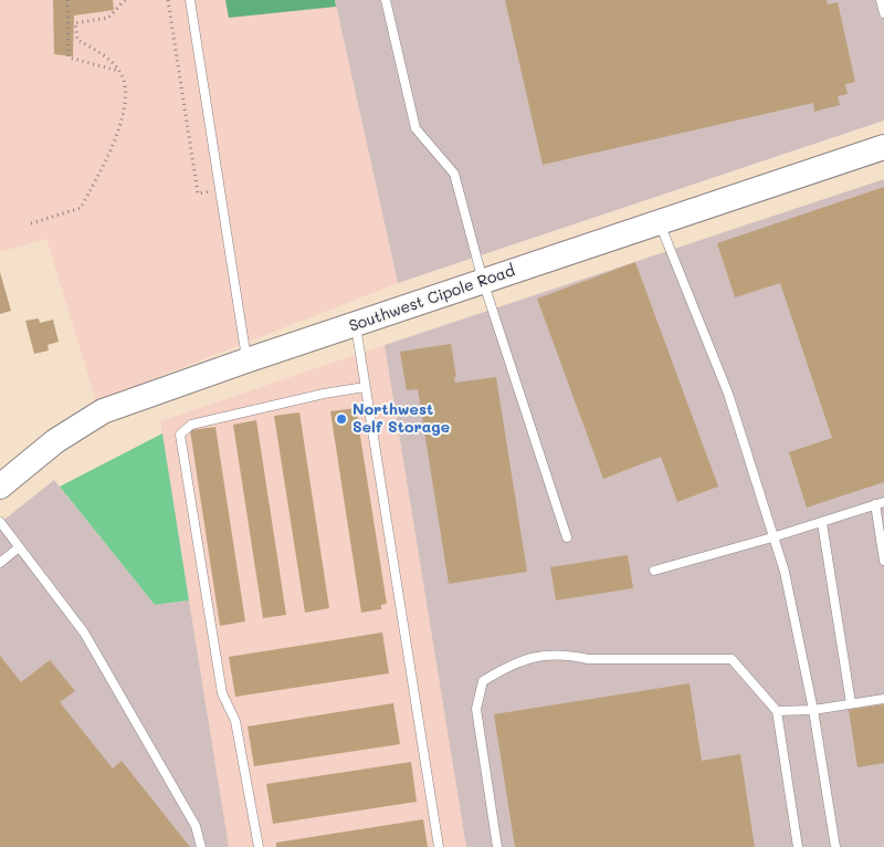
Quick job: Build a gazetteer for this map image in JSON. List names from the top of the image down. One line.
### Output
{"streets":{"street":["Southwest Cipole Road"]},"places":["Northwest Self Storage"]}
